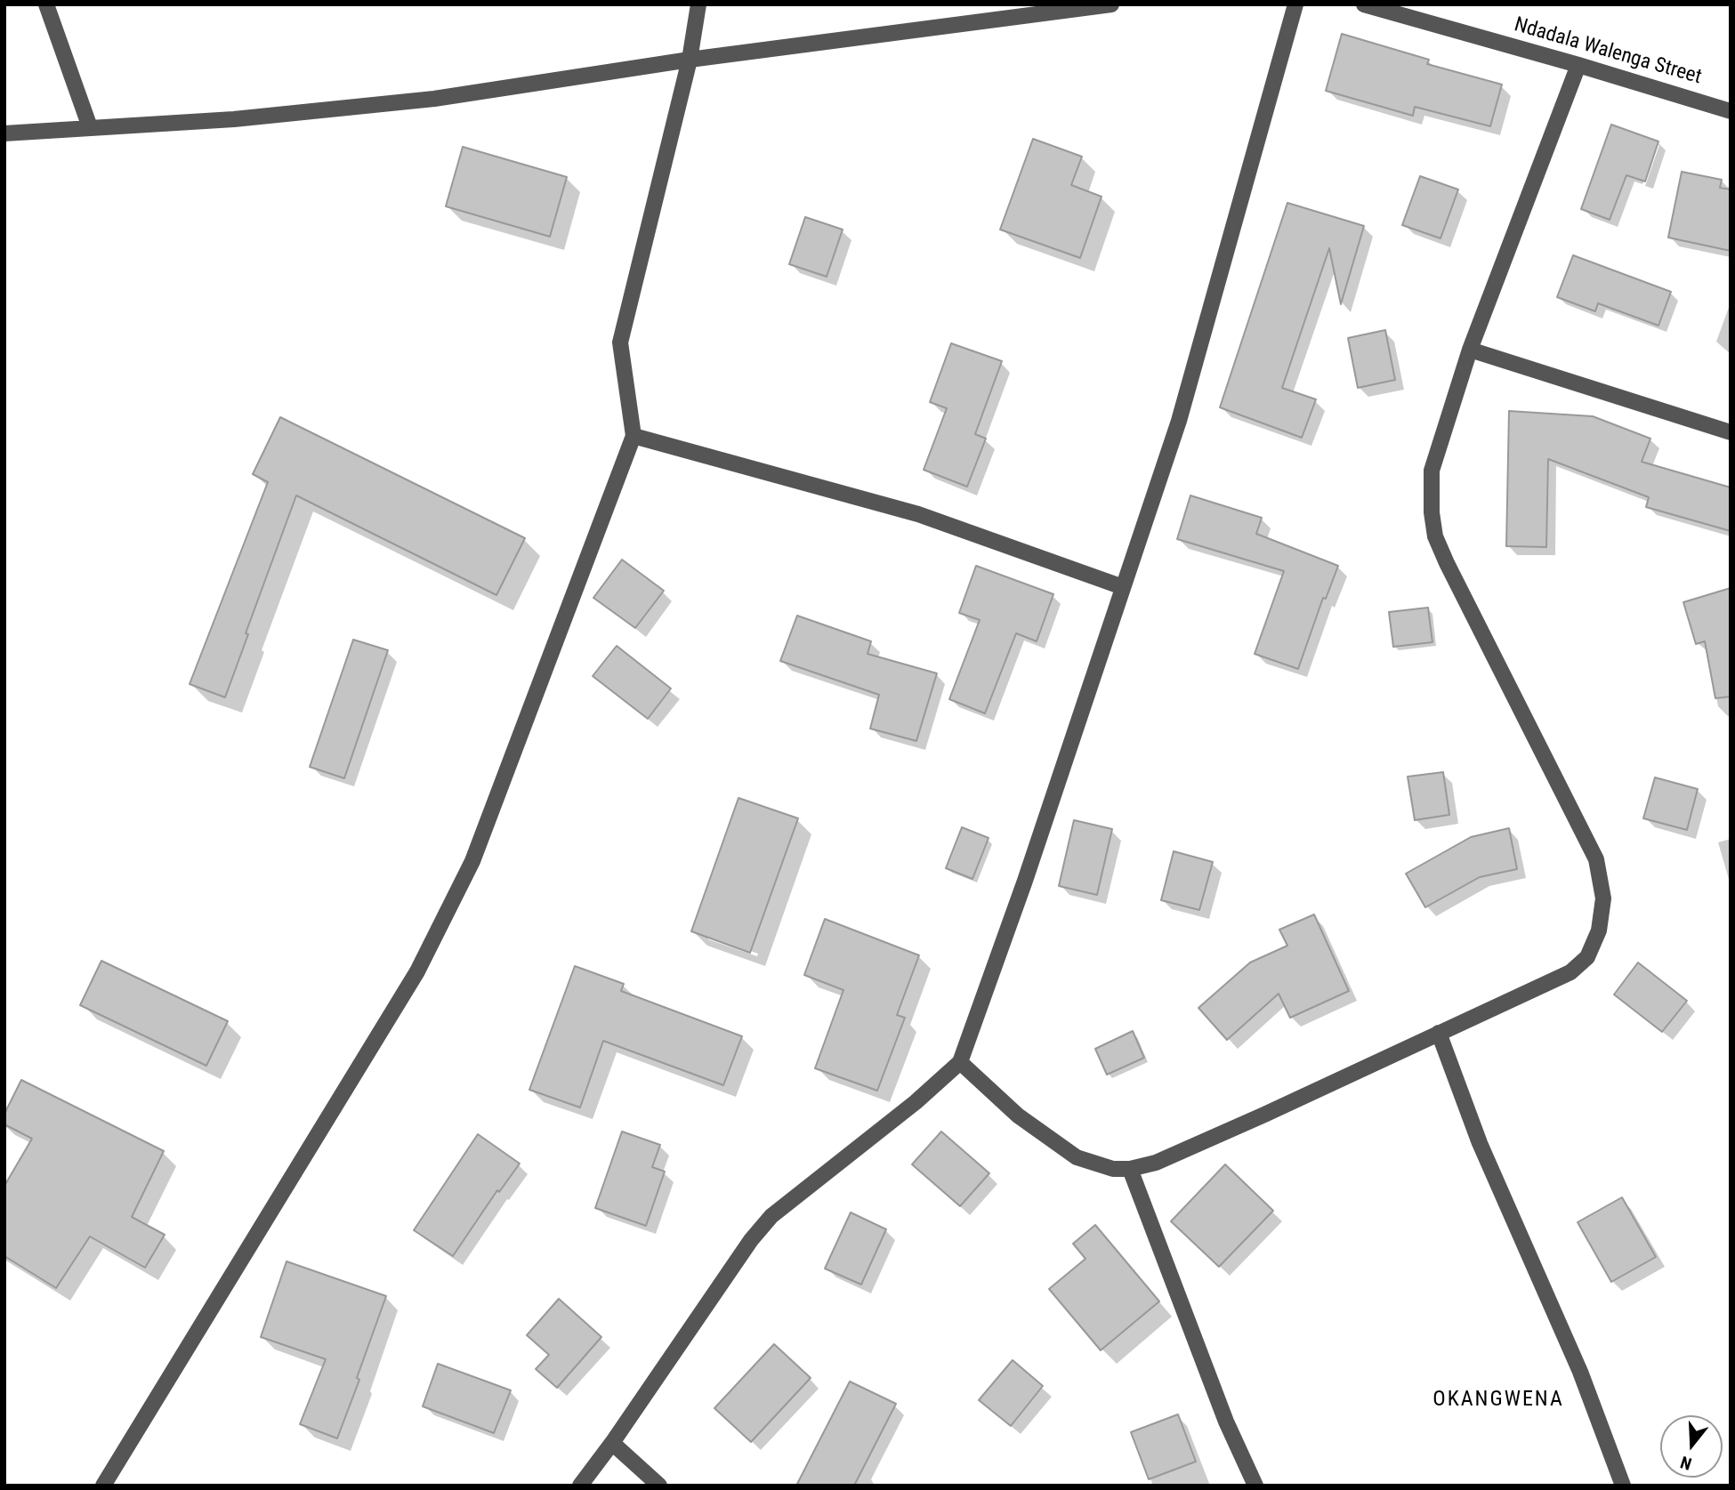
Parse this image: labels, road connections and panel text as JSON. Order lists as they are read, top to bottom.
{
  "streets": {
    "street": ["Ndadala Walenga Street"]
  },
  "districts": ["OKANGWENA"],
  "north": "bottom"
}
